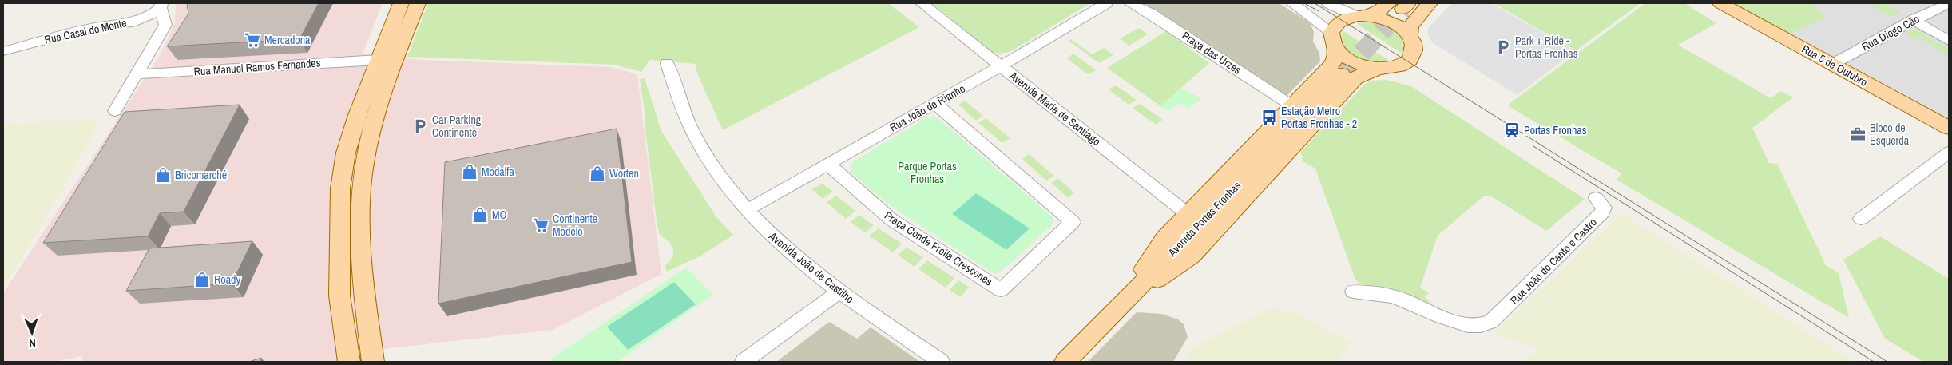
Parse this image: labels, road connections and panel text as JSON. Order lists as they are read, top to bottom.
{
  "streets": {
    "main road": ["Rua 5 de Outubro", "Avenida Portas Fronhas"],
    "street": [
      "Rua Casal do Monte",
      "Rua Diogo Cão",
      "Praça das Urzes",
      "Rua Manuel Ramos Fernandes",
      "Rua João de Rianho",
      "Avenida Maria de Santiago",
      "Praça Conde Froila Crescones",
      "Rua João do Canto e Castro",
      "Avenida João de Castilho"
    ]
  },
  "crossings": [
    ["Rua Diogo Cão", "Rua 5 de Outubro"],
    ["Rua João de Rianho", "Avenida Maria de Santiago"],
    ["Rua João de Rianho", "Praça Conde Froila Crescones"],
    ["Rua João de Rianho", "Avenida João de Castilho"]
  ],
  "parks": ["Parque Portas Fronhas"],
  "places": {
    "supermarket": ["Mercadona", "Continente Modelo"],
    "parking": ["Park + Ride - Portas Fronhas", "Car Parking Continente"],
    "bus stop": ["Estação Metro Portas Fronhas - 2"],
    "station": ["Portas Fronhas"],
    "office": ["Bloco de Esquerda"],
    "shop": [
      "Modalfa",
      "Worten",
      "Bricomarché",
      "MO",
      "Roady"
    ]
  },
  "north": "bottom"
}
